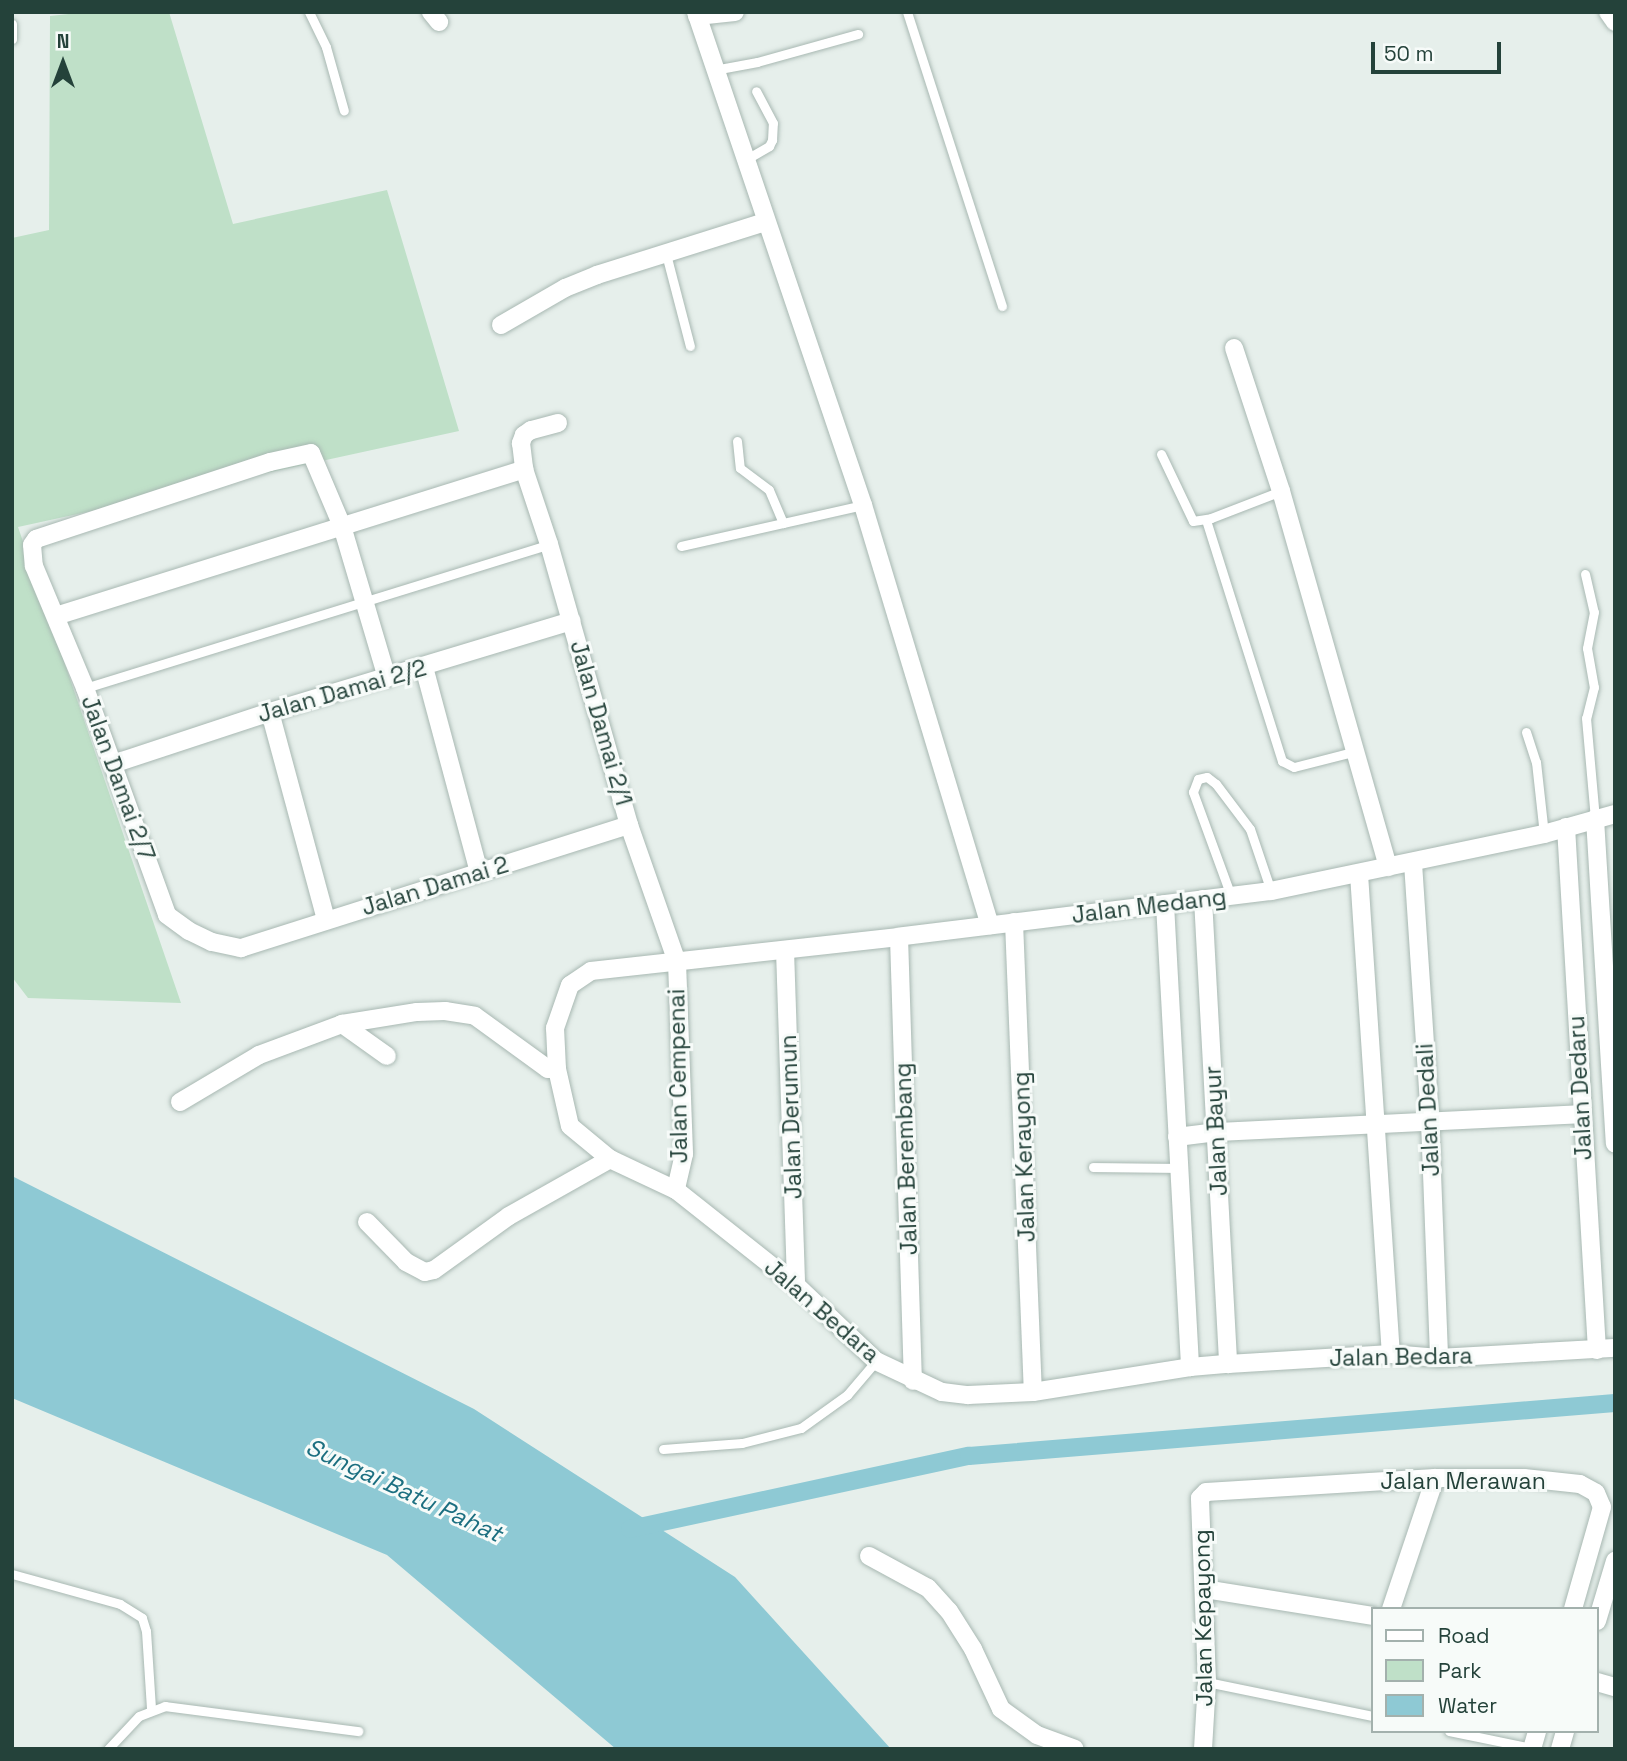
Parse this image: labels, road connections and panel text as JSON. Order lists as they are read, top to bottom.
{
  "streets": {
    "street": [
      "Jalan Damai 2/2",
      "Jalan Damai 2/1",
      "Jalan Damai 2/7",
      "Jalan Damai 2",
      "Jalan Medang",
      "Jalan Cempenai",
      "Jalan Dedaru",
      "Jalan Dedali",
      "Jalan Derumun",
      "Jalan Bayur",
      "Jalan Kerayong",
      "Jalan Berembang",
      "Jalan Bedara",
      "Jalan Merawan",
      "Jalan Kepayong"
    ]
  },
  "crossings": [
    ["Jalan Damai 2/2", "Jalan Damai 2/1"],
    ["Jalan Damai 2/2", "Jalan Damai 2/7"],
    ["Jalan Damai 2/1", "Jalan Damai 2"],
    ["Jalan Damai 2/1", "Jalan Medang"],
    ["Jalan Damai 2/1", "Jalan Cempenai"],
    ["Jalan Damai 2/1", "Jalan Bedara"],
    ["Jalan Damai 2/7", "Jalan Damai 2"],
    ["Jalan Medang", "Jalan Cempenai"],
    ["Jalan Medang", "Jalan Dedaru"],
    ["Jalan Medang", "Jalan Dedali"],
    ["Jalan Medang", "Jalan Derumun"],
    ["Jalan Medang", "Jalan Bayur"],
    ["Jalan Medang", "Jalan Kerayong"],
    ["Jalan Medang", "Jalan Berembang"],
    ["Jalan Medang", "Jalan Bedara"],
    ["Jalan Cempenai", "Jalan Bedara"],
    ["Jalan Dedaru", "Jalan Bedara"],
    ["Jalan Dedali", "Jalan Bedara"],
    ["Jalan Derumun", "Jalan Bedara"],
    ["Jalan Bayur", "Jalan Bedara"],
    ["Jalan Kerayong", "Jalan Bedara"],
    ["Jalan Berembang", "Jalan Bedara"],
    ["Jalan Merawan", "Jalan Kepayong"]
  ],
  "water": ["Sungai Batu Pahat"],
  "legend": ["Road", "Park", "Water"],
  "scale_bar": "50 m",
  "north": "top"
}
